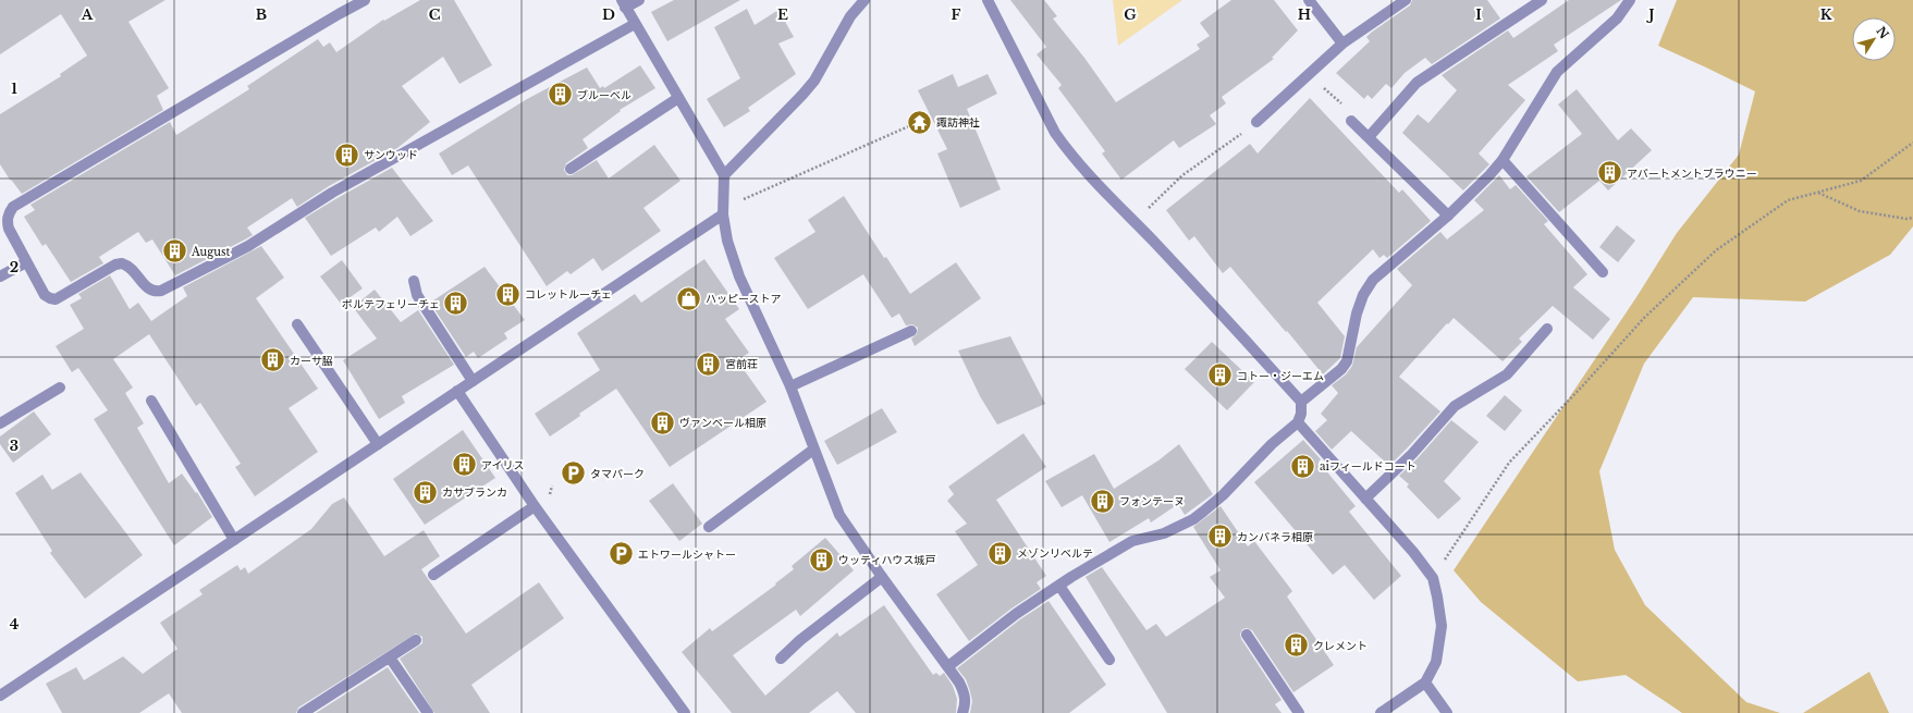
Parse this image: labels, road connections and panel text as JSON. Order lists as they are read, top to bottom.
{
  "places": {
    "building": [
      "ブルーベル",
      "サンウッド",
      "アパートメントブラウニー",
      "August",
      "コレットルーチェ",
      "ポルテフェリーチェ",
      "カーサ脇",
      "宮前荘",
      "コトー・ジーエム",
      "ヴァンベール相原",
      "アイリス",
      "aiフィールドコート",
      "カサブランカ",
      "フォンテーヌ",
      "カンパネラ相原",
      "メゾンリベルテ",
      "ウッティハウス城戸",
      "クレメント"
    ],
    "temple": ["諏訪神社"],
    "shop": ["ハッピーストア"],
    "parking": ["タマパーク", "エトワールシャトー"]
  },
  "north": "top right",
  "grid": {
    "columns": [
      "A",
      "B",
      "C",
      "D",
      "E",
      "F",
      "G",
      "H",
      "I",
      "J",
      "K"
    ],
    "rows": [
      "1",
      "2",
      "3",
      "4"
    ]
  }
}
